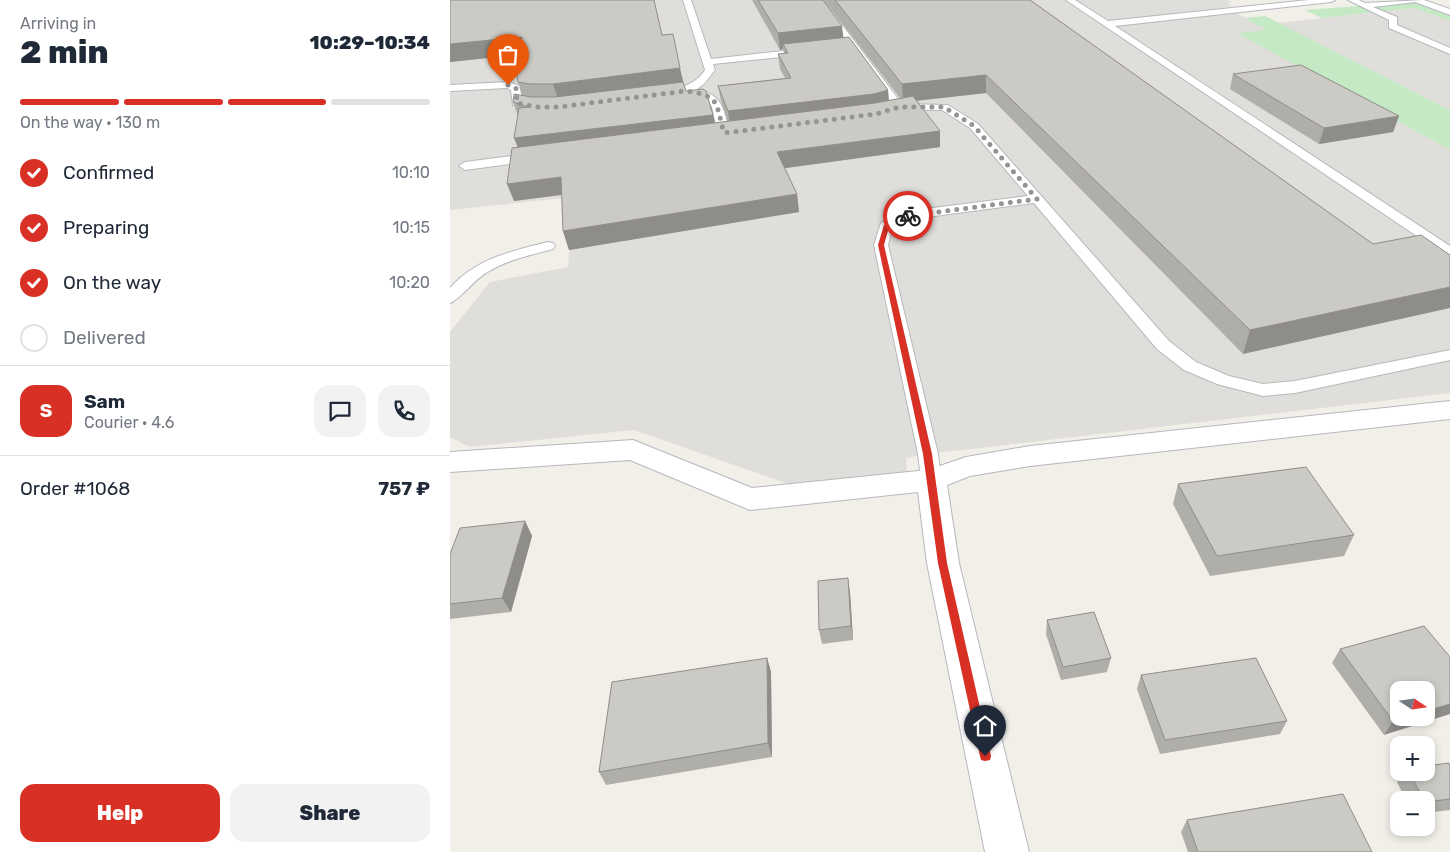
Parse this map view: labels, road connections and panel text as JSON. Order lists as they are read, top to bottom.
{
  "north": "right",
  "page": {
    "heading": ["2 min", "Arriving in", "10:29–10:34"],
    "panel": [
      "Sam",
      "Courier · 4.6",
      "Order #1068",
      "757 ₽"
    ],
    "bar": "On the way · 130 m",
    "list": [
      ["Confirmed", "10:10"],
      ["Preparing", "10:15"],
      ["On the way", "10:20"],
      "Delivered"
    ],
    "round": "S",
    "map_buttons": ["+", "−"],
    "buttons": ["Help", "Share"]
  }
}
